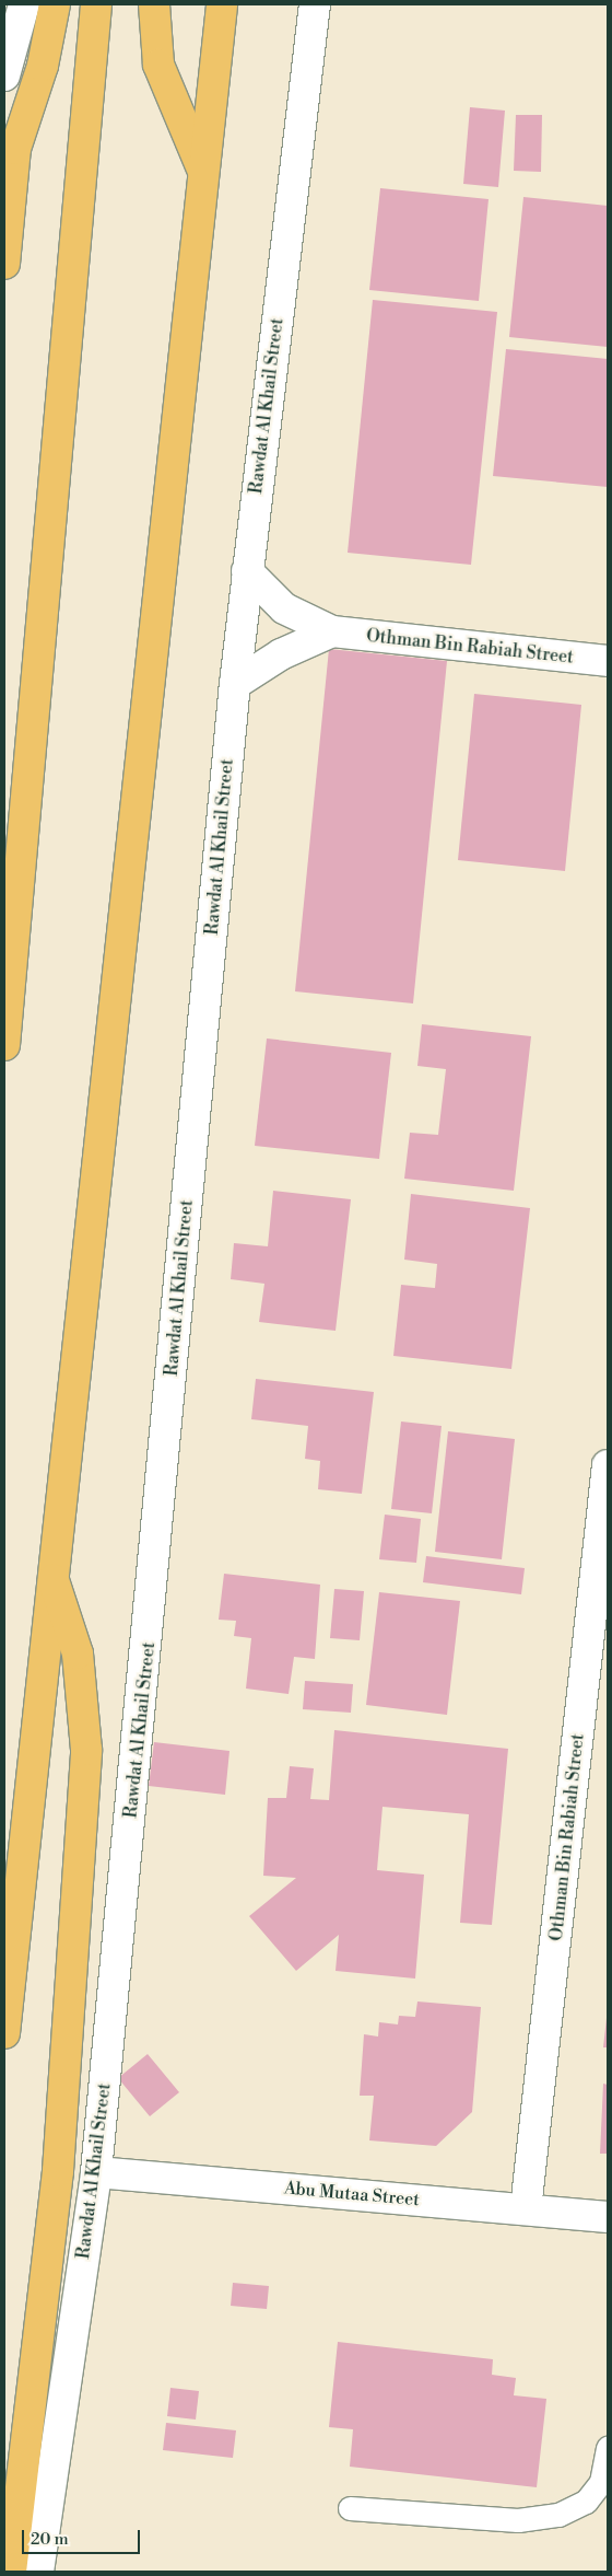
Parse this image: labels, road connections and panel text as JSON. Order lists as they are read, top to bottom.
{
  "streets": {
    "street": ["Rawdat Al Khail Street", "Othman Bin Rabiah Street", "Abu Mutaa Street"]
  },
  "crossings": [
    ["Rawdat Al Khail Street", "Othman Bin Rabiah Street"],
    ["Rawdat Al Khail Street", "Abu Mutaa Street"],
    ["Othman Bin Rabiah Street", "Abu Mutaa Street"]
  ],
  "scale_bar": "20 m"
}
